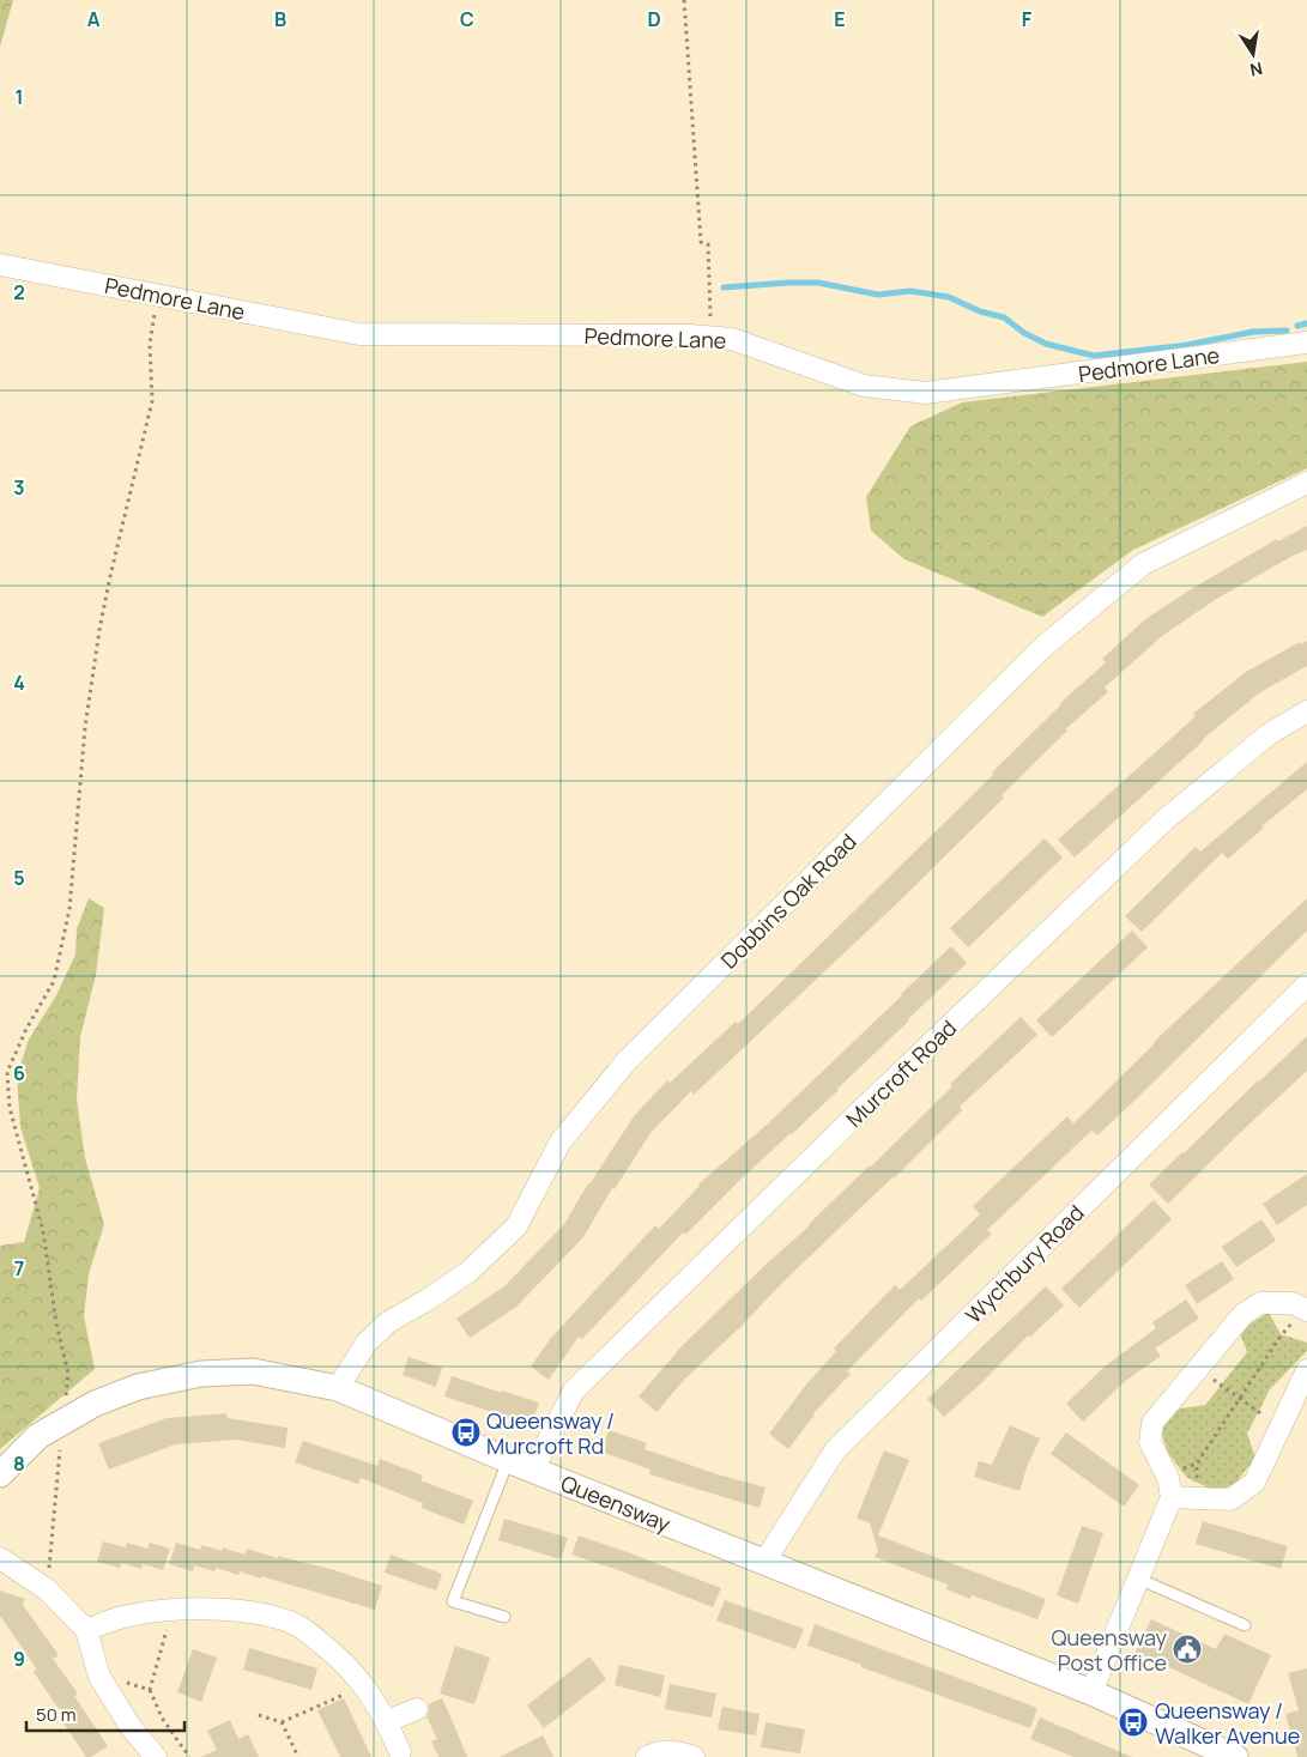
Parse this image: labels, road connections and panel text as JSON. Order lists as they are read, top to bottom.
{
  "streets": {
    "street": [
      "Pedmore Lane",
      "Dobbins Oak Road",
      "Murcroft Road",
      "Wychbury Road",
      "Queensway"
    ]
  },
  "crossings": [
    ["Dobbins Oak Road", "Queensway"],
    ["Murcroft Road", "Queensway"],
    ["Wychbury Road", "Queensway"]
  ],
  "places": {
    "bus stop": ["Queensway / Murcroft Rd", "Queensway / Walker Avenue"],
    "public building": ["Queensway Post Office"]
  },
  "scale_bar": "50 m",
  "north": "bottom",
  "grid": {
    "columns": [
      "A",
      "B",
      "C",
      "D",
      "E",
      "F"
    ],
    "rows": [
      "1",
      "2",
      "3",
      "4",
      "5",
      "6",
      "7",
      "8",
      "9"
    ]
  }
}
